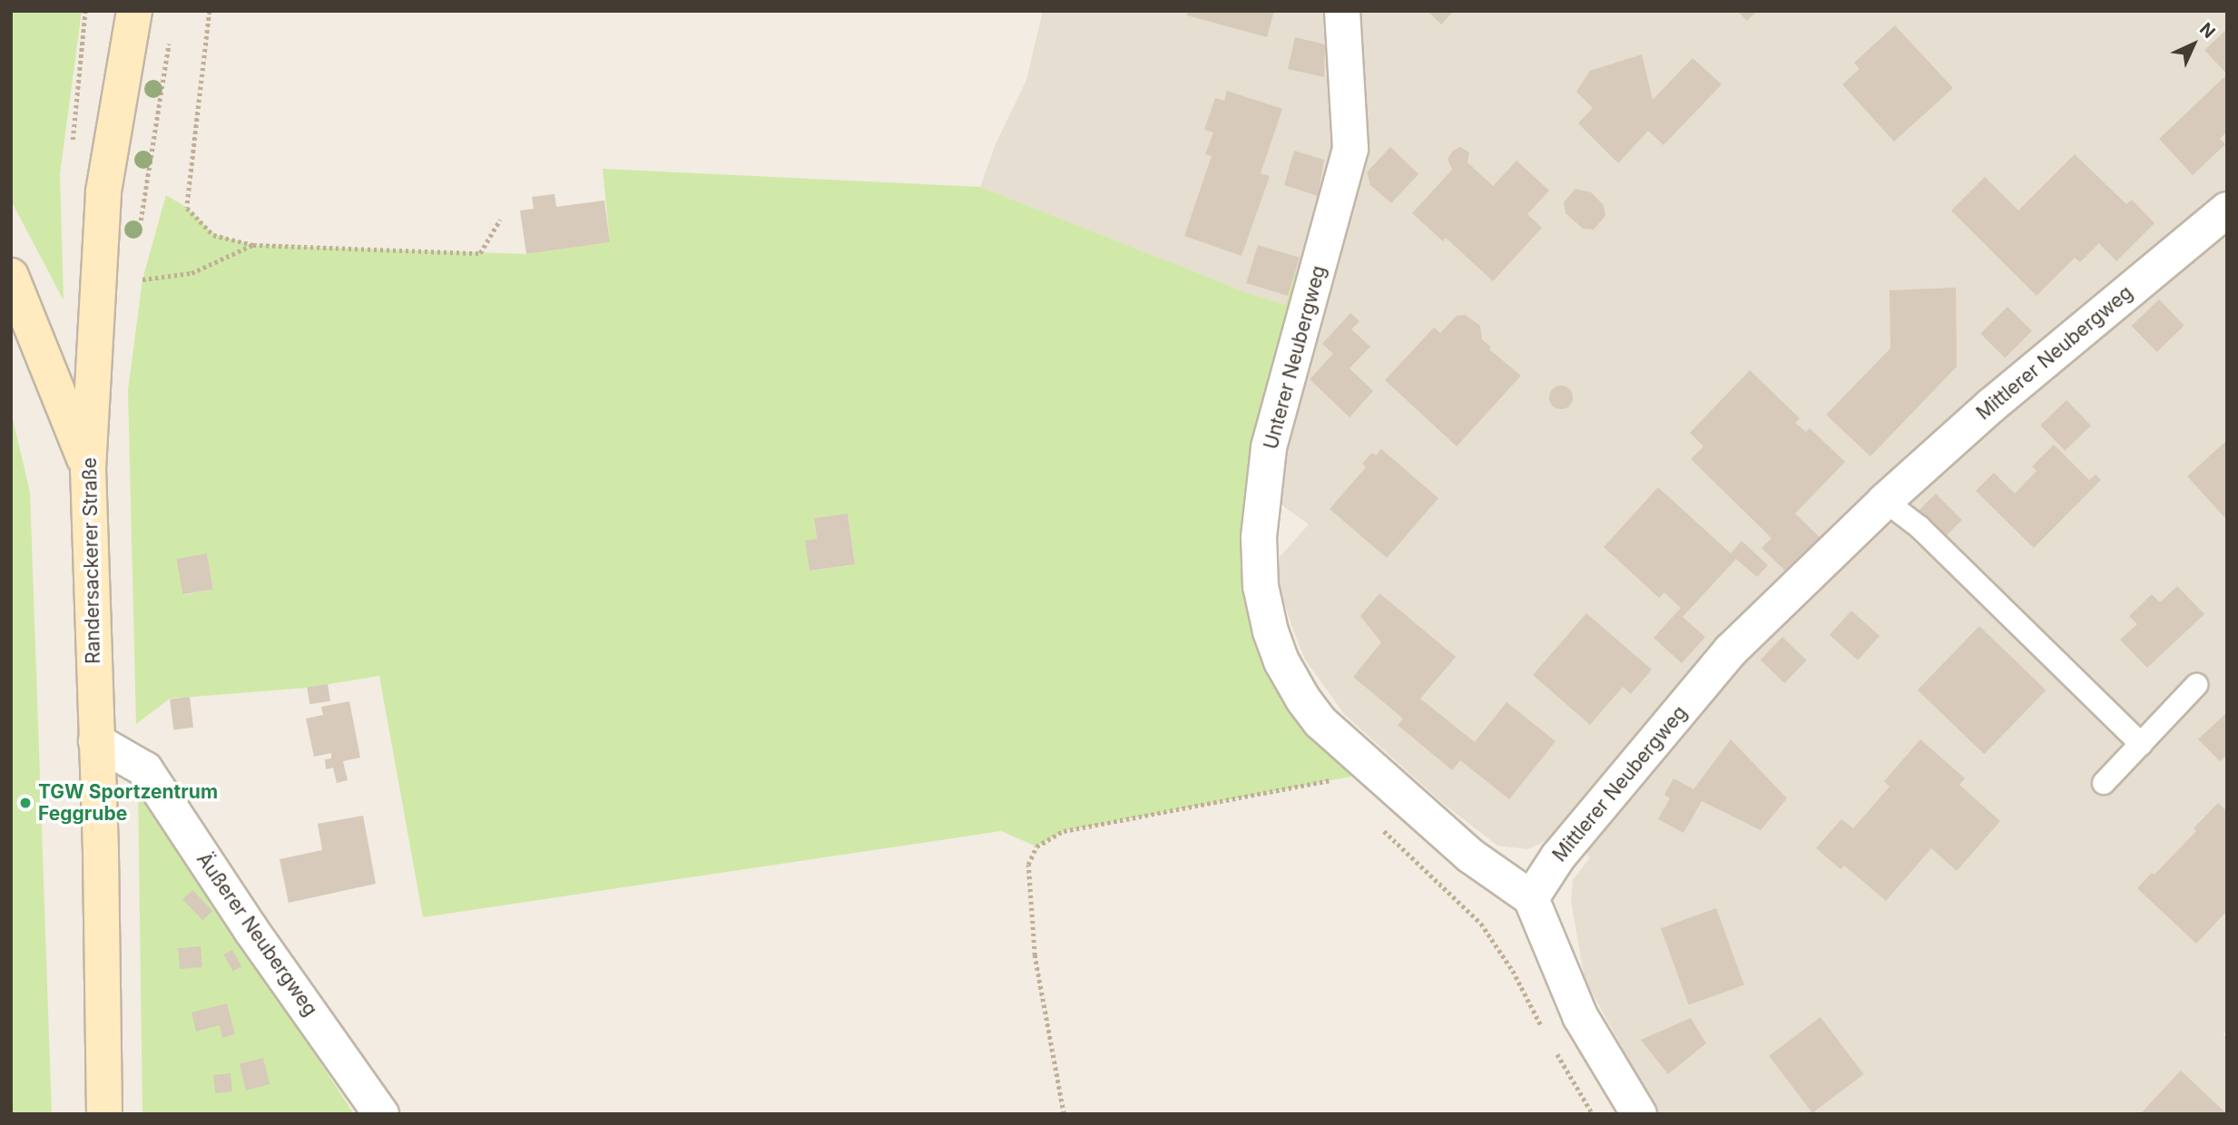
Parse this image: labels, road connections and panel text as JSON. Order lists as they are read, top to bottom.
{
  "streets": {
    "main road": ["Randersackerer Straße"],
    "street": ["Mittlerer Neubergweg", "Unterer Neubergweg", "Äußerer Neubergweg"]
  },
  "crossings": [
    ["Mittlerer Neubergweg", "Unterer Neubergweg"],
    ["Randersackerer Straße", "Äußerer Neubergweg"]
  ],
  "places": ["TGW Sportzentrum Feggrube"],
  "north": "top right"
}
